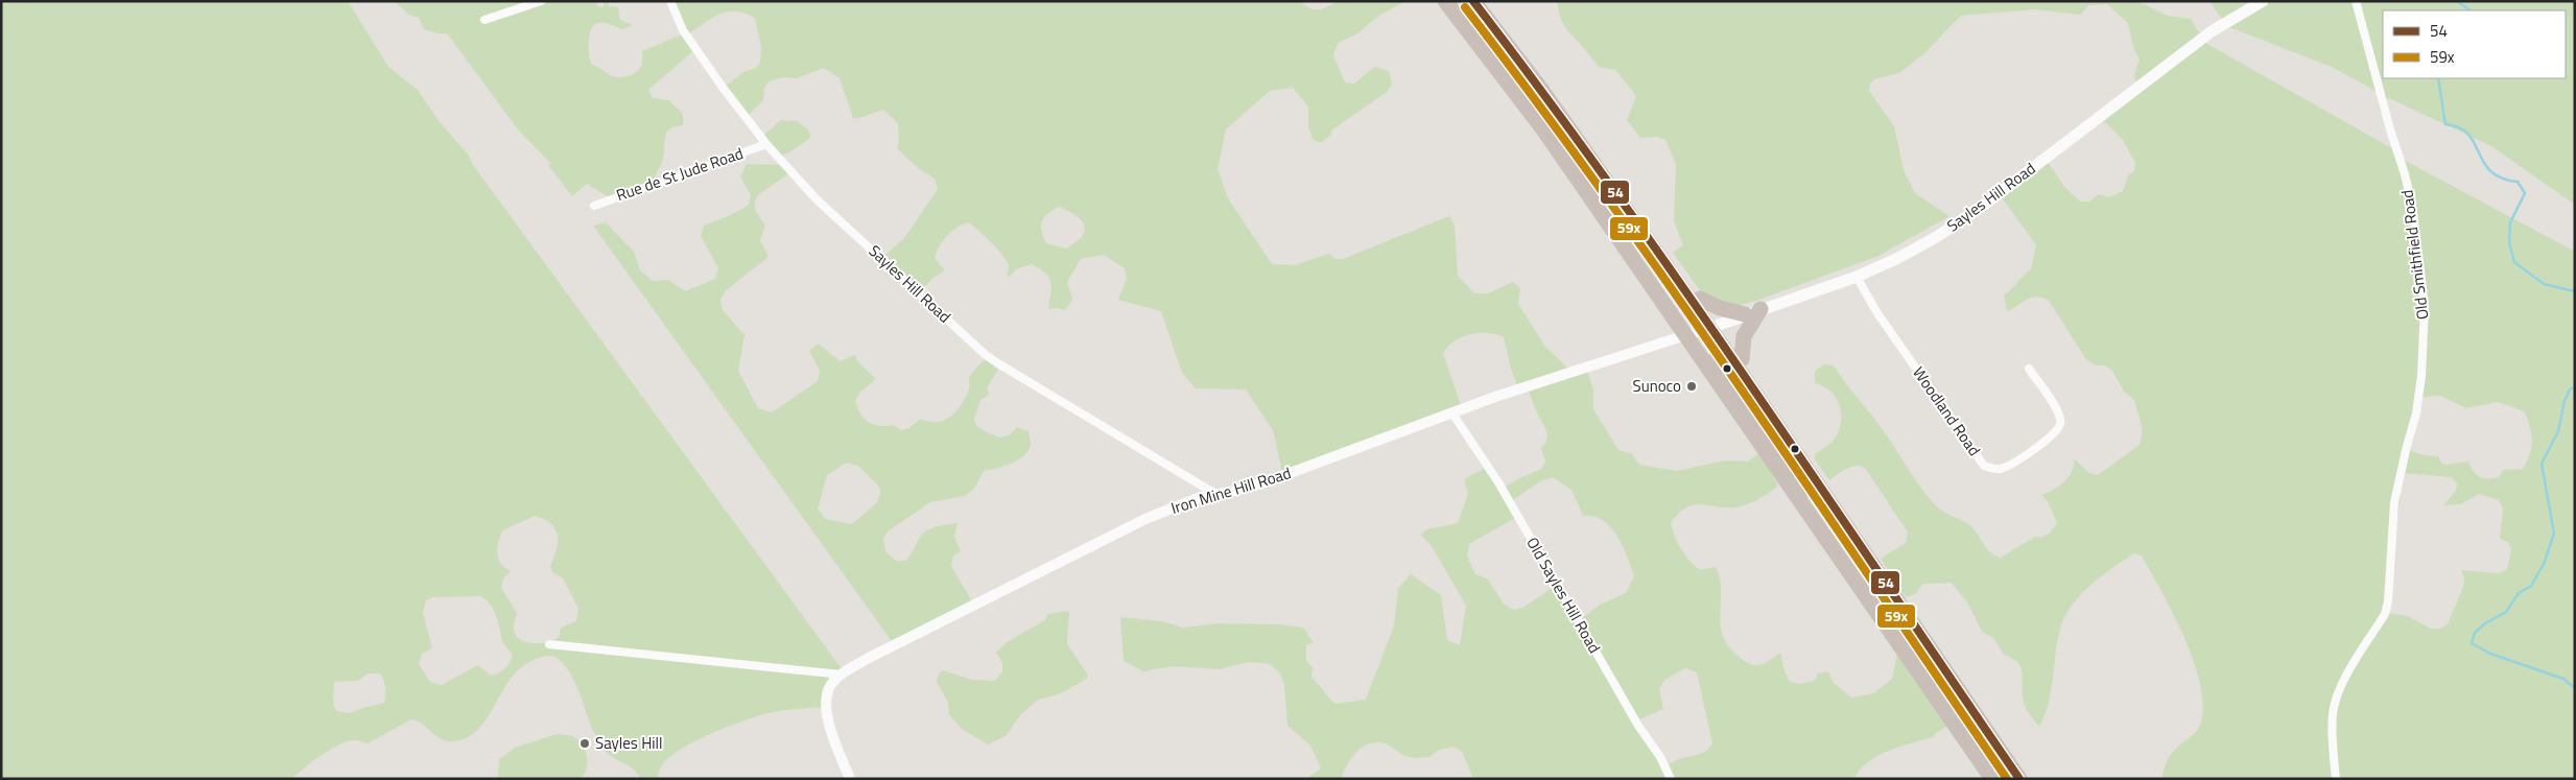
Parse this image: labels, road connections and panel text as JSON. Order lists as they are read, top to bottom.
{
  "streets": {
    "main road": ["Sayles Hill Road"],
    "street": [
      "Rue de St Jude Road",
      "Old Smithfield Road",
      "Woodland Road",
      "Iron Mine Hill Road",
      "Old Sayles Hill Road"
    ]
  },
  "crossings": [
    ["Rue de St Jude Road", "Sayles Hill Road"],
    ["Sayles Hill Road", "Woodland Road"],
    ["Sayles Hill Road", "Iron Mine Hill Road"],
    ["Iron Mine Hill Road", "Old Sayles Hill Road"]
  ],
  "places": ["Sunoco", "Sayles Hill"],
  "lines": ["transit line 54", "transit line 59x"],
  "legend": ["54", "59x"]
}
